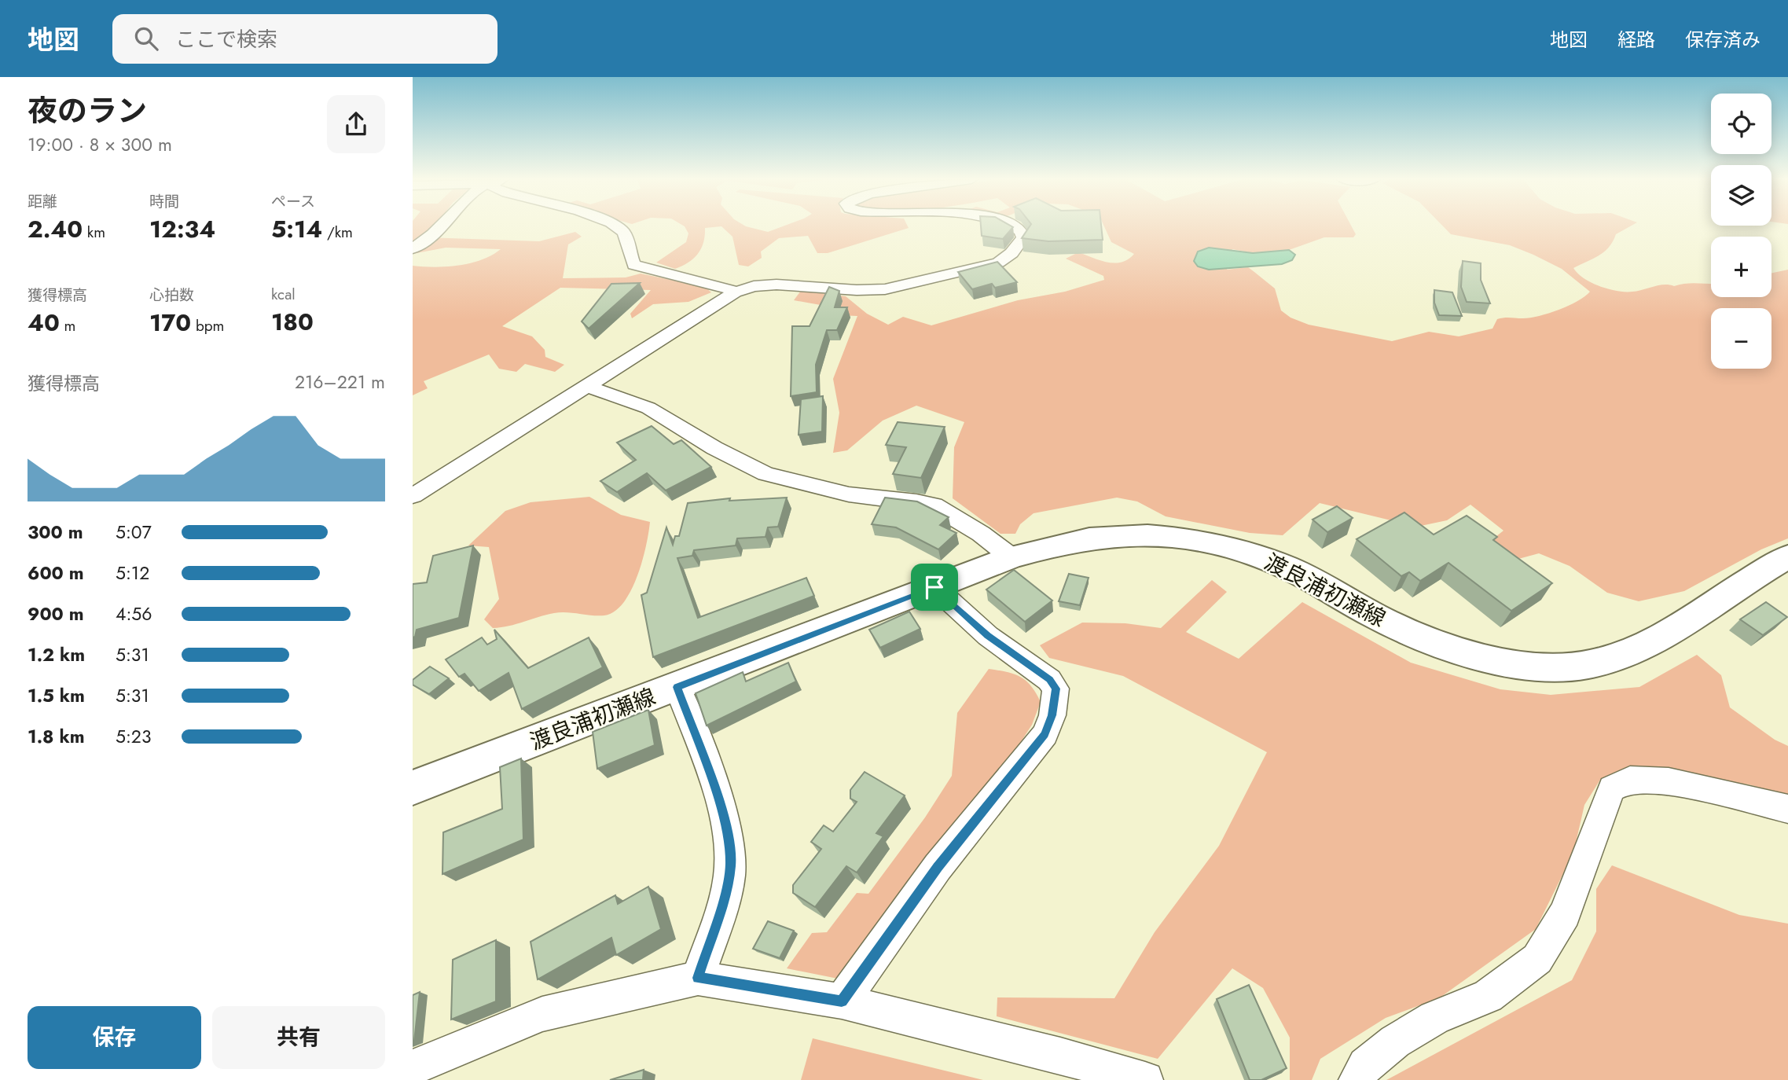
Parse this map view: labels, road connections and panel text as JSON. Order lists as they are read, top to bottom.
{
  "streets": {
    "main road": ["渡良浦初瀬線"]
  },
  "page": {
    "header": "地図",
    "search": "ここで検索",
    "nav": ["地図", "経路", "保存済み"],
    "heading": ["夜のラン", "19:00 · 8 × 300 m"],
    "map_buttons": ["+", "−"],
    "stats": [
      ["距離", "2.40 km"],
      ["時間", "12:34"],
      ["ペース", "5:14 /km"],
      ["獲得標高", "40 m"],
      ["心拍数", "170 bpm"],
      ["kcal", "180"]
    ],
    "chart": ["獲得標高", "216–221 m"],
    "list": [
      {
        "name": "300 m",
        "note": "5:07"
      },
      {
        "name": "600 m",
        "note": "5:12"
      },
      {
        "name": "900 m",
        "note": "4:56"
      },
      {
        "name": "1.2 km",
        "note": "5:31"
      },
      {
        "name": "1.5 km",
        "note": "5:31"
      },
      {
        "name": "1.8 km",
        "note": "5:23"
      }
    ],
    "buttons": ["保存", "共有"]
  }
}
